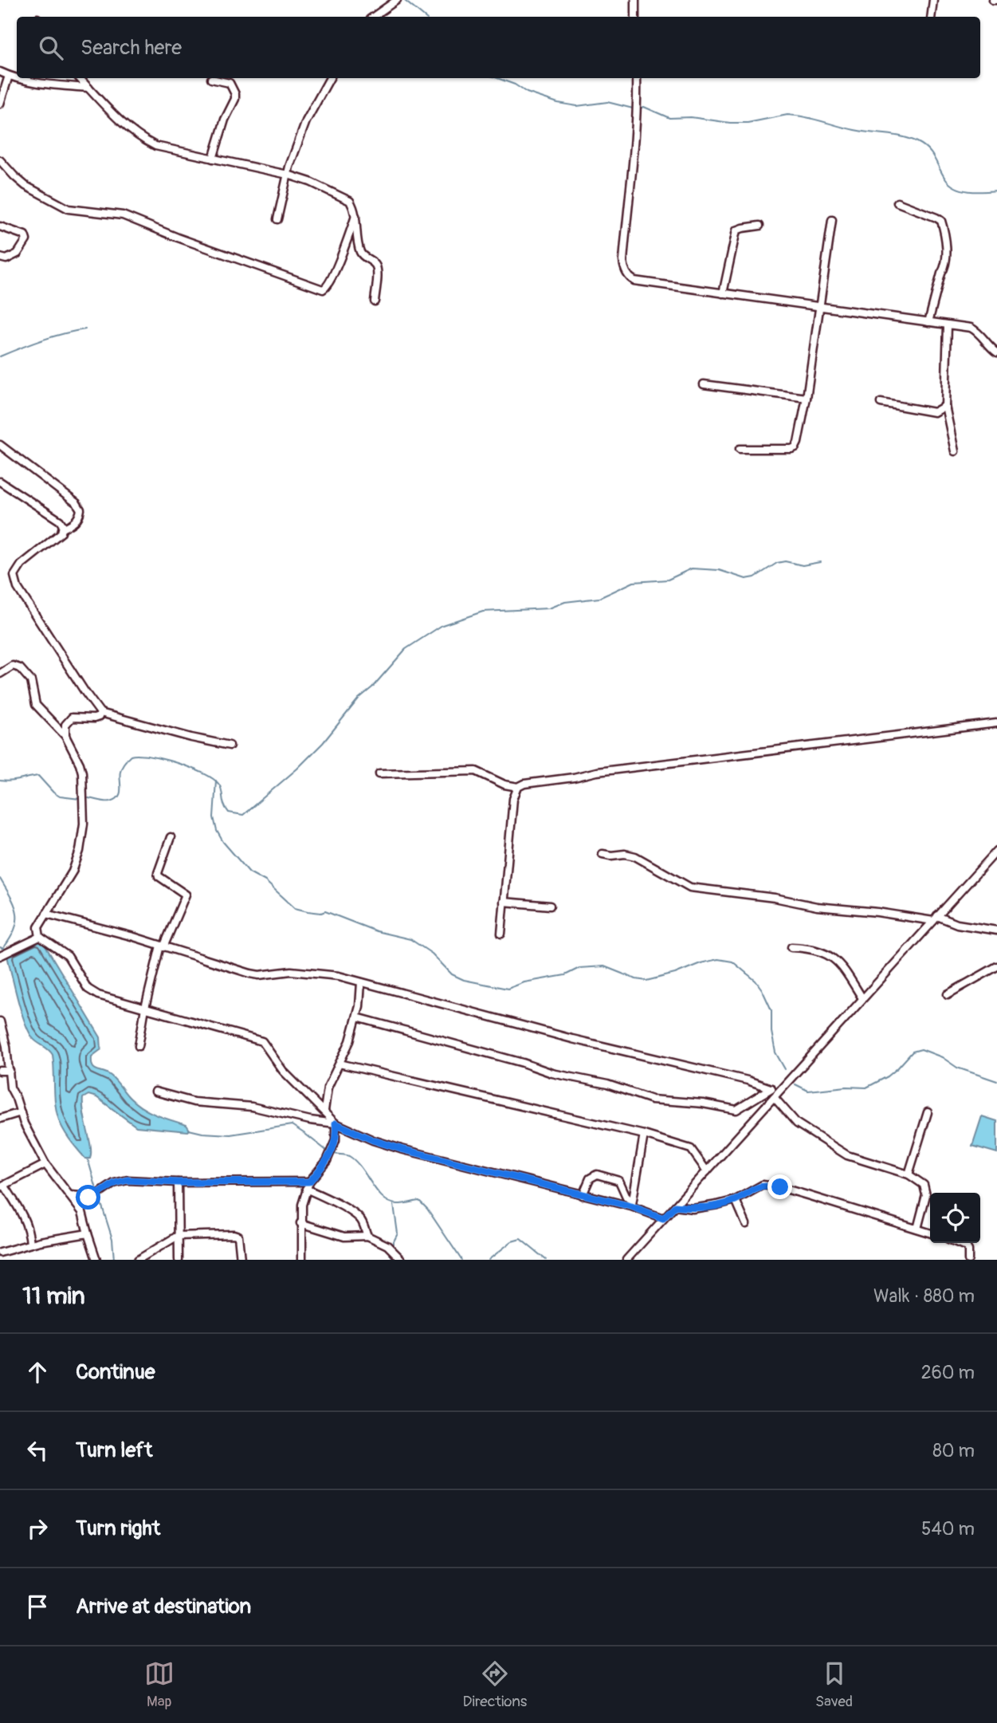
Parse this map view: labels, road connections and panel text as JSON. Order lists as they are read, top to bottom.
{
  "page": {
    "search": "Search here",
    "heading": ["11 min", "Walk · 880 m"],
    "list": [
      ["Continue", "260 m"],
      ["Turn left", "80 m"],
      ["Turn right", "540 m"],
      "Arrive at destination"
    ],
    "nav": ["Map", "Directions", "Saved"]
  }
}
